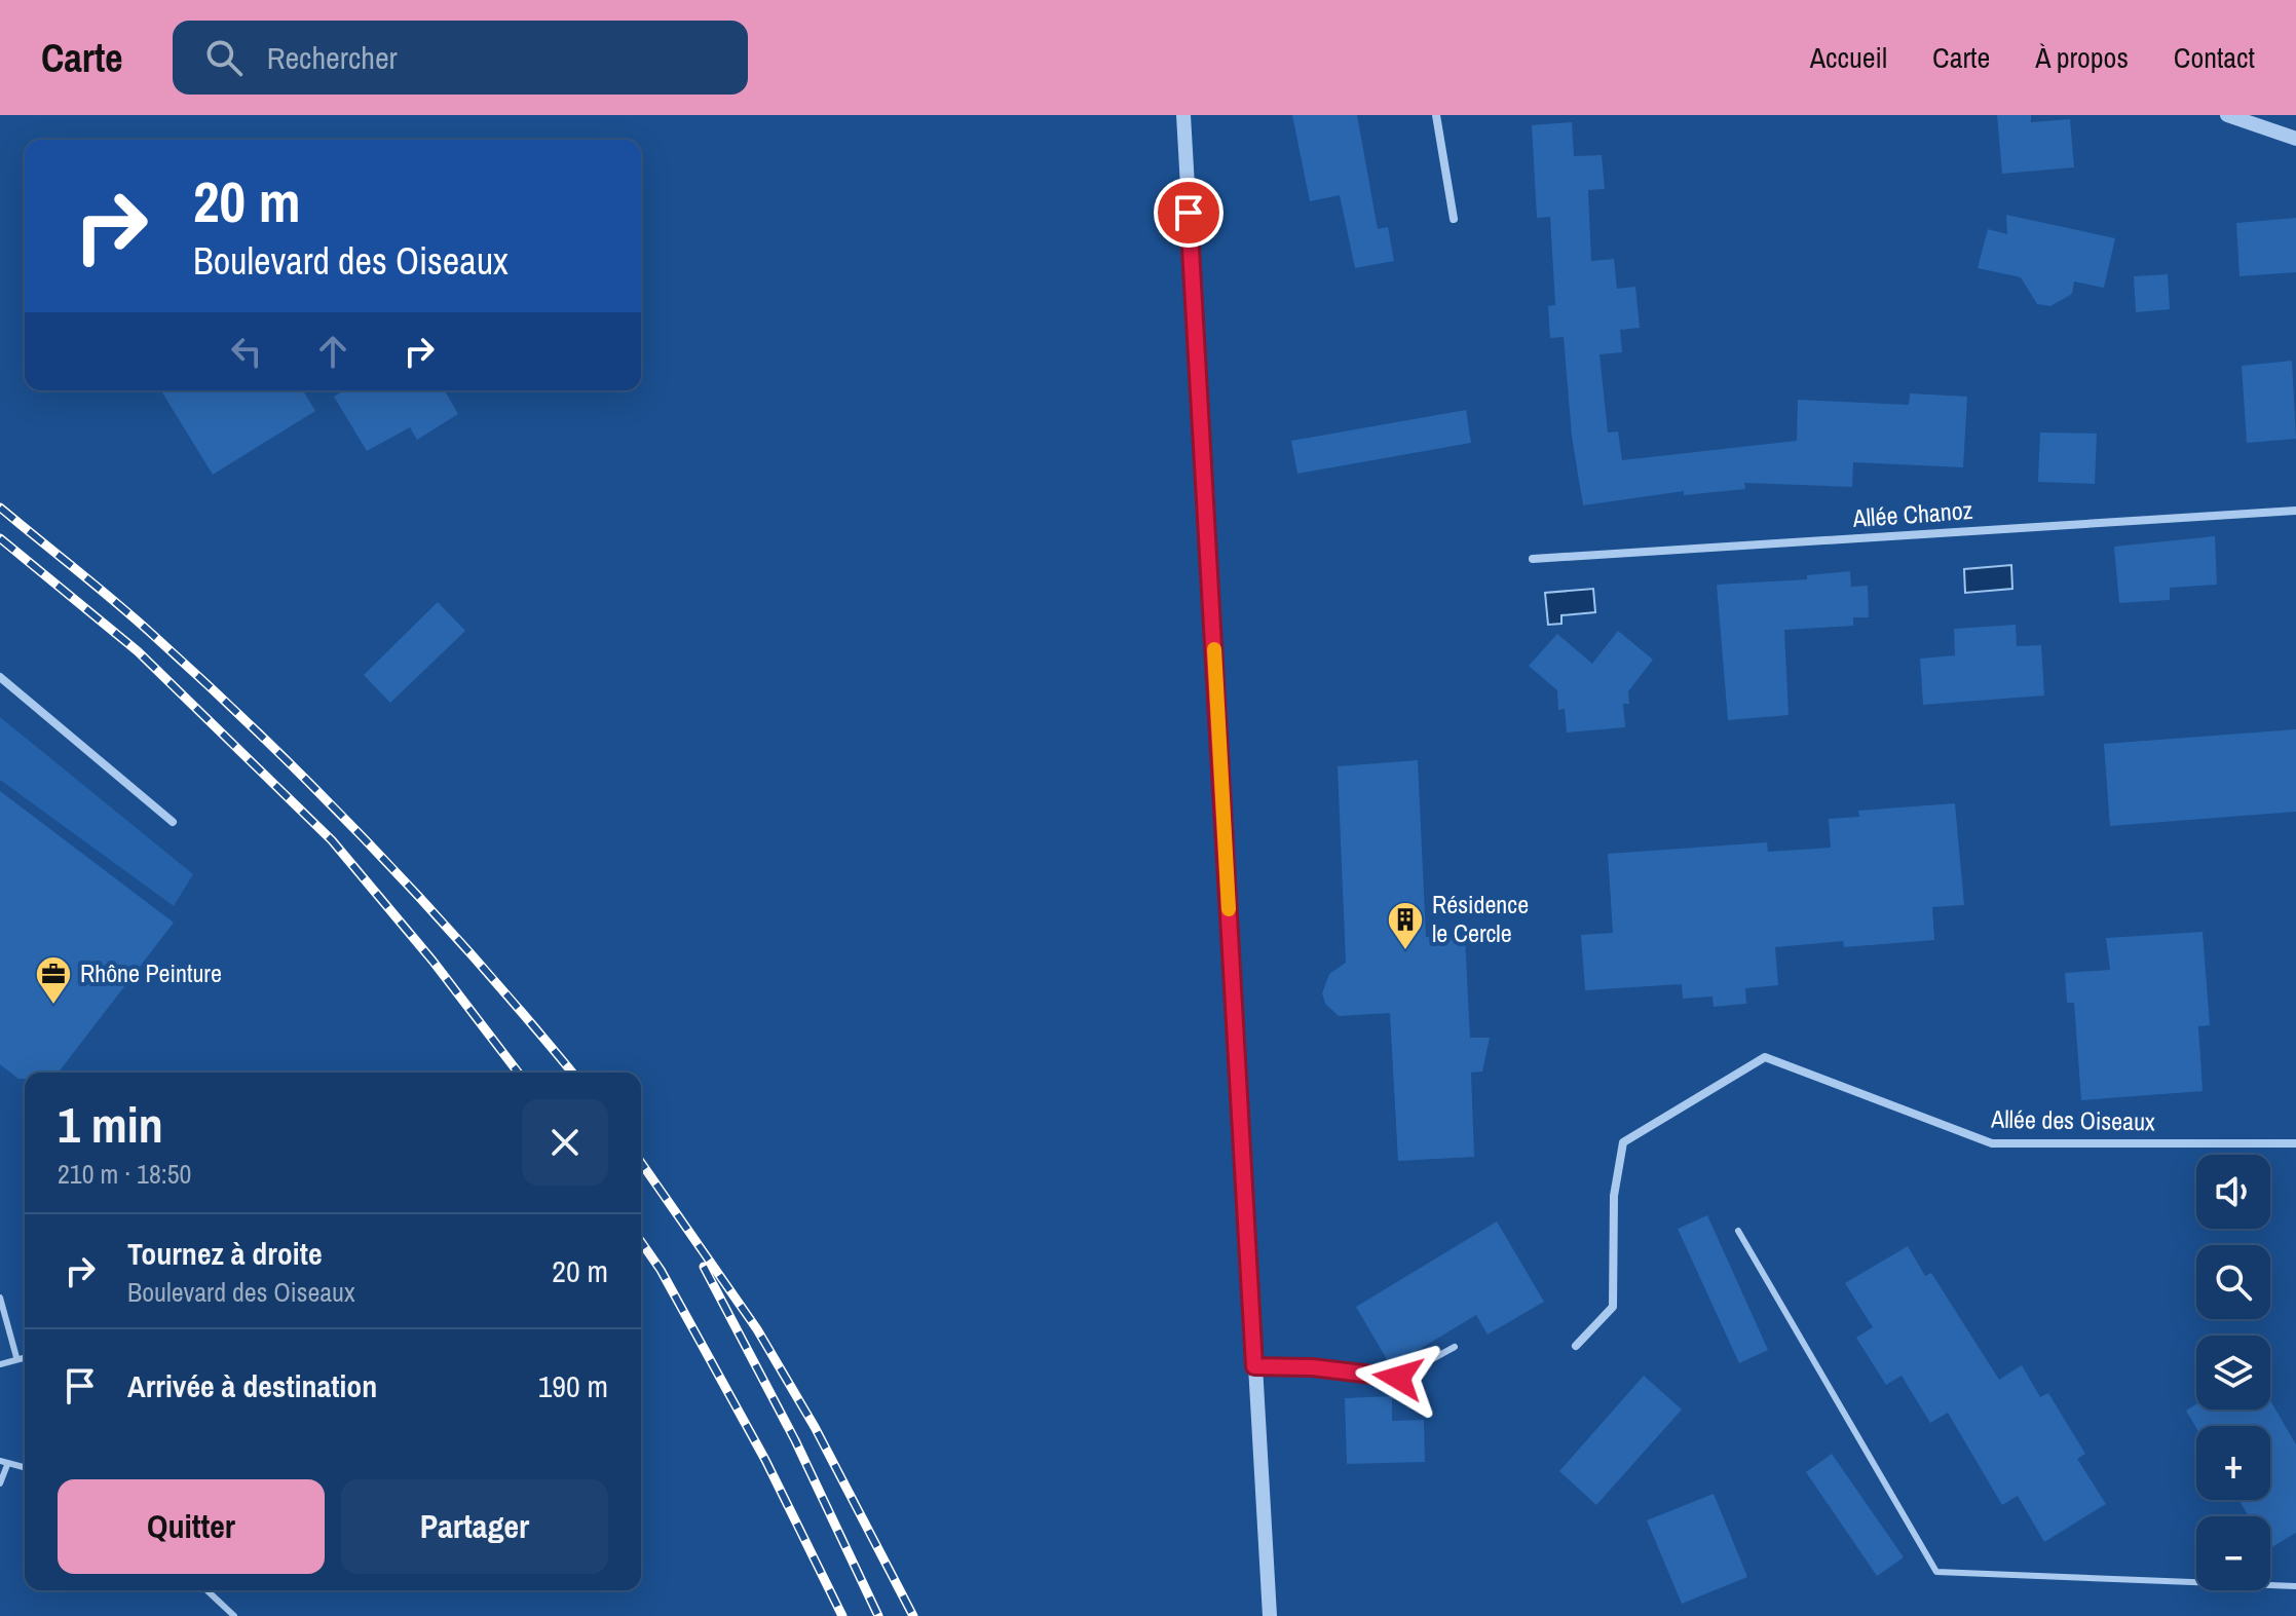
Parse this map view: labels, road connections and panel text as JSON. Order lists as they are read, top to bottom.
{
  "streets": {
    "street": ["Allée Chanoz", "Allée des Oiseaux"]
  },
  "places": {
    "building": ["Résidence le Cercle"],
    "office": ["Rhône Peinture"]
  },
  "page": {
    "header": "Carte",
    "search": "Rechercher",
    "nav": [
      "Accueil",
      "Carte",
      "À propos",
      "Contact"
    ],
    "turn": ["20 m", "Boulevard des Oiseaux"],
    "heading": ["1 min", "210 m · 18:50"],
    "map_buttons": ["+", "−"],
    "list": [
      {
        "name": "Tournez à droite",
        "note": "Boulevard des Oiseaux",
        "value": "20 m"
      },
      {
        "name": "Arrivée à destination",
        "value": "190 m"
      }
    ],
    "buttons": ["Quitter", "Partager"]
  }
}
